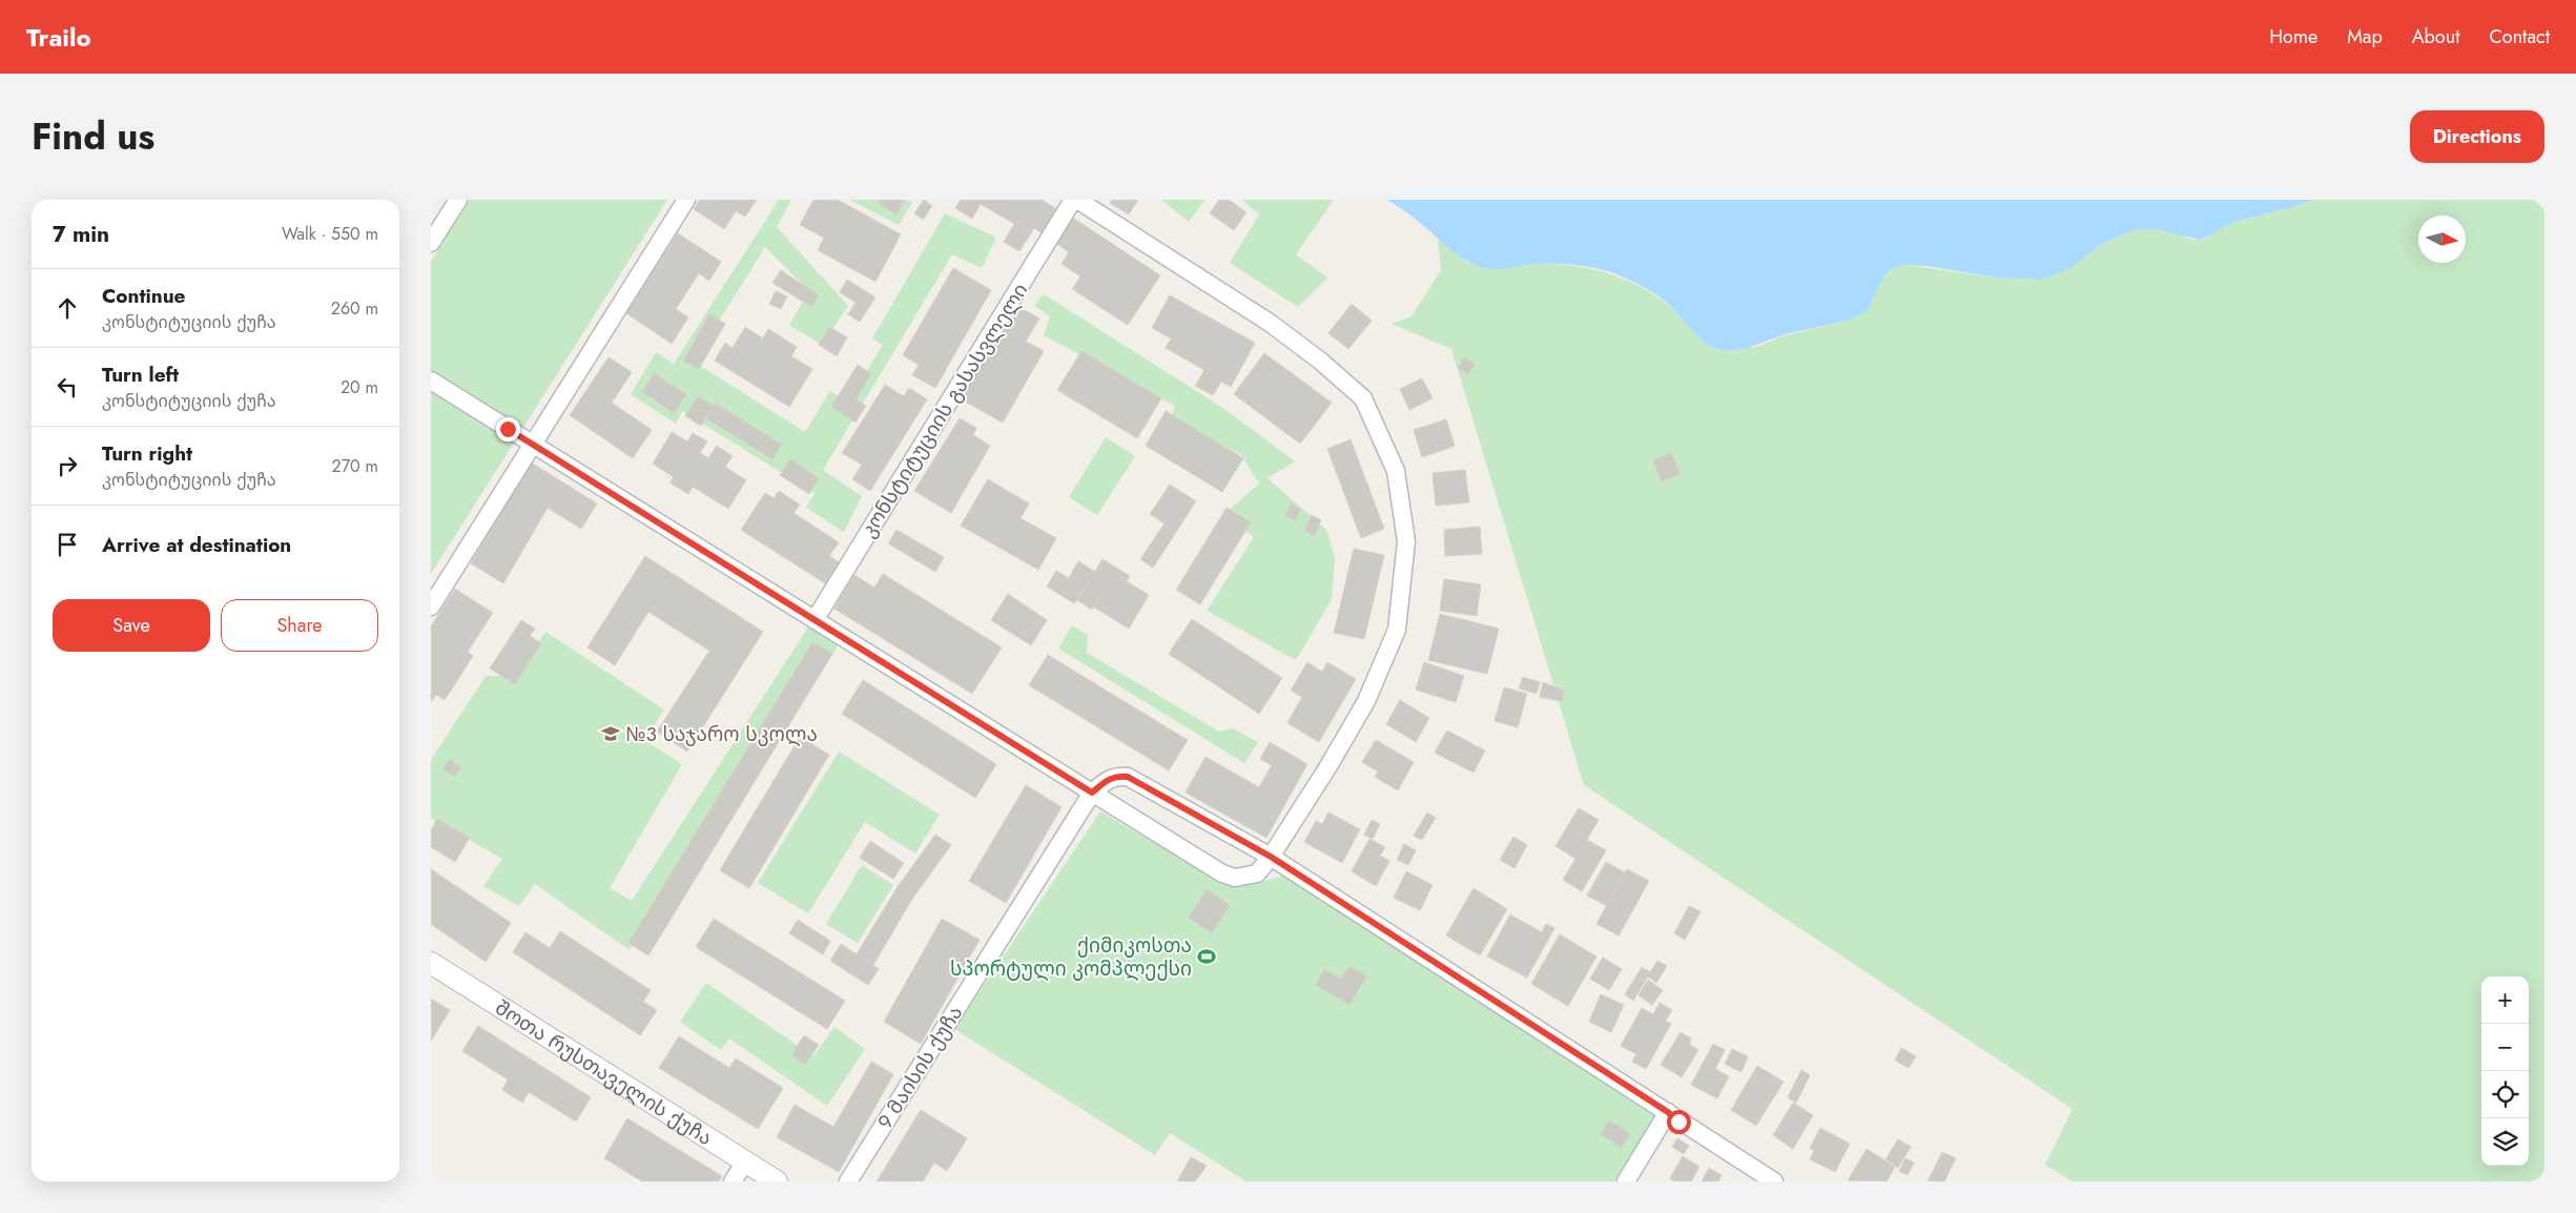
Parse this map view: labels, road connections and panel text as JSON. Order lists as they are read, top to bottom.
{
  "streets": {
    "street": ["კონსტიტუციის გასასვლელი", "9 მაისის ქუჩა", "შოთა რუსთაველის ქუჩა"]
  },
  "places": {
    "school or university": ["№3 საჯარო სკოლა"],
    "sports": ["ქიმიკოსთა სპორტული კომპლექსი"]
  },
  "north": "right",
  "page": {
    "header": "Trailo",
    "nav": [
      "Home",
      "Map",
      "About",
      "Contact"
    ],
    "title": "Find us",
    "buttons": [
      "Directions",
      ["Save", "Share"]
    ],
    "heading": ["7 min", "Walk · 550 m"],
    "list": [
      ["Continue", "კონსტიტუციის ქუჩა", "260 m"],
      ["Turn left", "კონსტიტუციის ქუჩა", "20 m"],
      ["Turn right", "კონსტიტუციის ქუჩა", "270 m"],
      "Arrive at destination"
    ],
    "map_buttons": ["+", "−"]
  }
}
